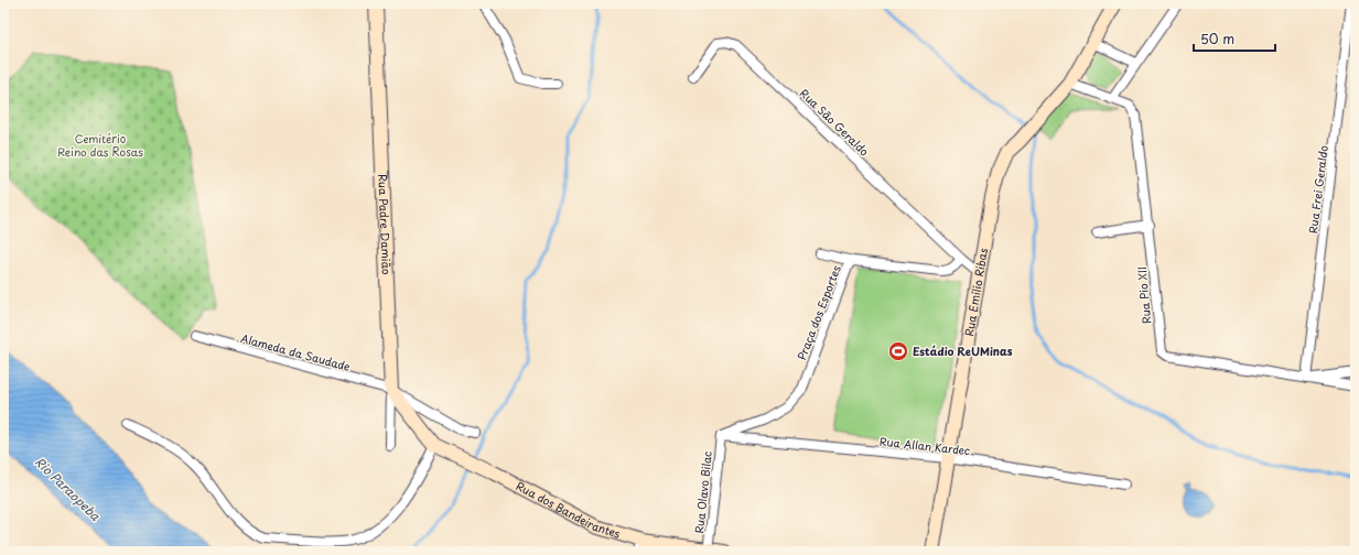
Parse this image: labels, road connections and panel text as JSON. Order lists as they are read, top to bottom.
{
  "streets": {
    "street": [
      "Rua São Geraldo",
      "Rua Frei Geraldo",
      "Rua Padre Damião",
      "Rua Emílio Ribas",
      "Rua Pio XII",
      "Praça dos Esportes",
      "Alameda da Saudade",
      "Rua Allan Kardec",
      "Rua Olavo Bilac",
      "Rua dos Bandeirantes"
    ]
  },
  "crossings": [
    ["Rua São Geraldo", "Praça dos Esportes"],
    ["Rua Frei Geraldo", "Rua Pio XII"],
    ["Rua Padre Damião", "Alameda da Saudade"],
    ["Rua Emílio Ribas", "Rua Pio XII"],
    ["Rua Emílio Ribas", "Rua Allan Kardec"],
    ["Praça dos Esportes", "Rua Allan Kardec"],
    ["Praça dos Esportes", "Rua Olavo Bilac"],
    ["Rua Allan Kardec", "Rua Olavo Bilac"],
    ["Rua Olavo Bilac", "Rua dos Bandeirantes"]
  ],
  "water": ["Rio Paraopeba"],
  "parks": ["Cemitério Reino das Rosas"],
  "places": {
    "sports": ["Estádio ReUMinas"]
  },
  "scale_bar": "50 m"
}
